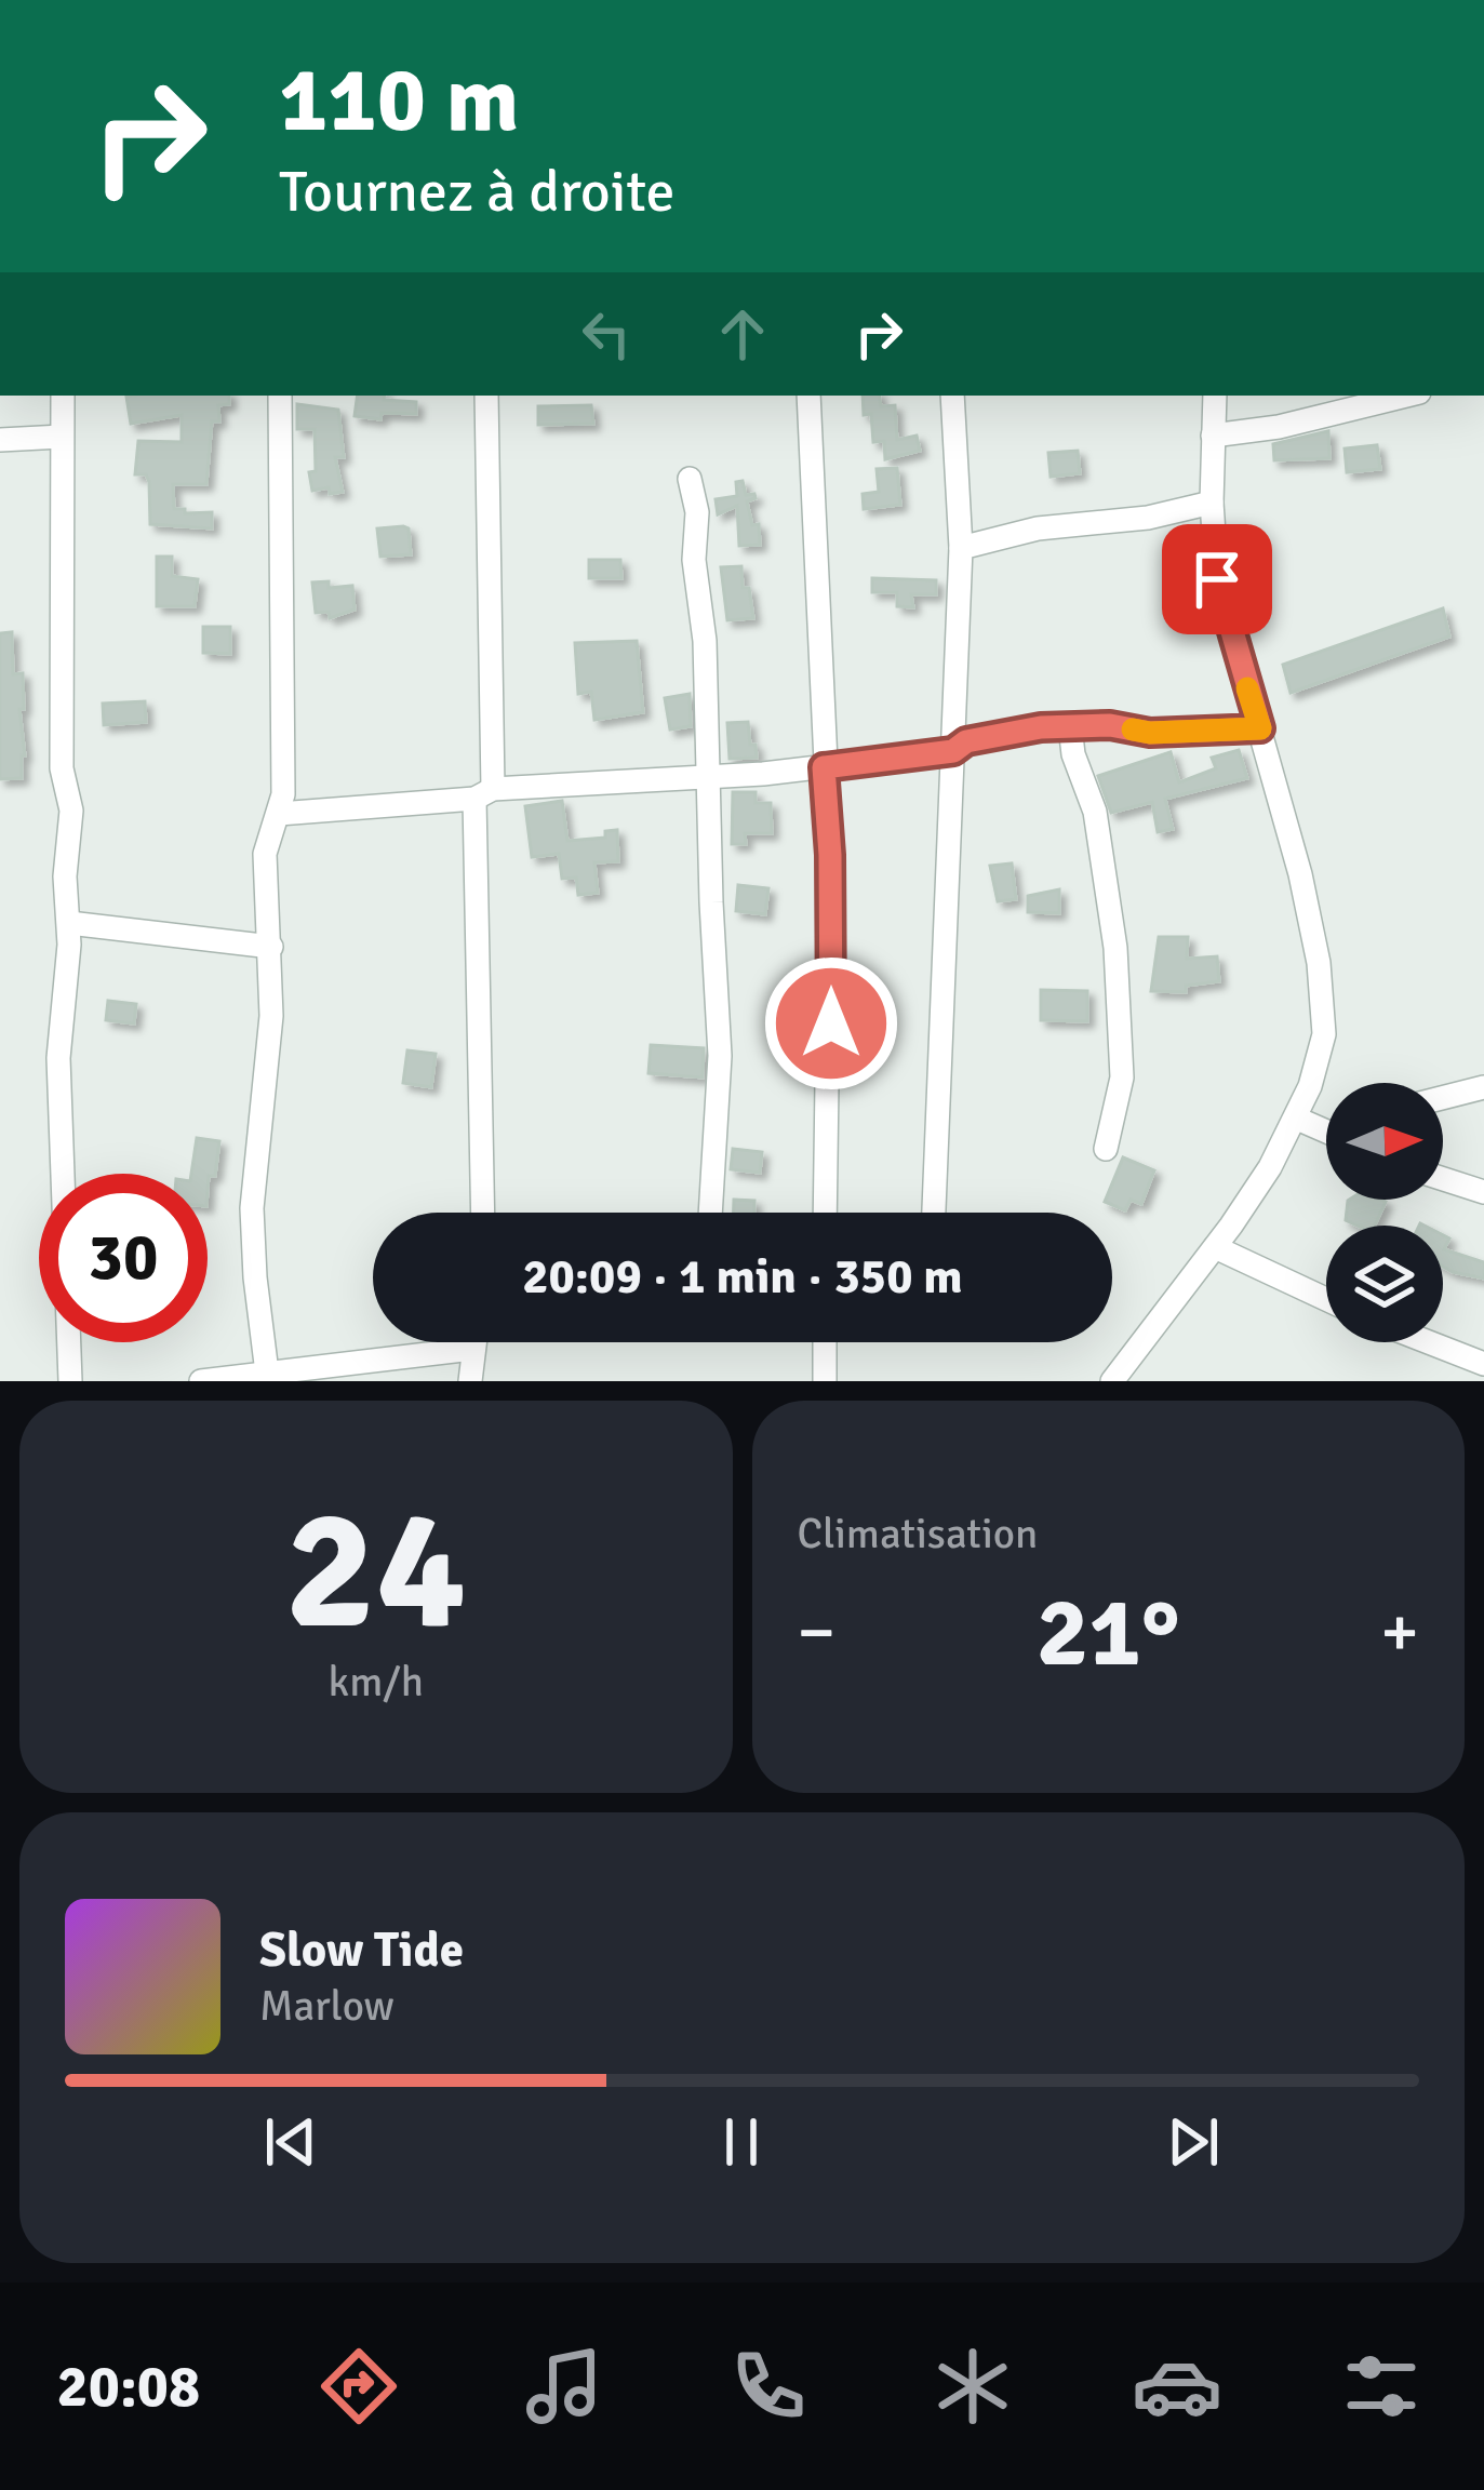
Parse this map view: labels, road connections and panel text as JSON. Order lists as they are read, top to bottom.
{
  "north": "right",
  "page": {
    "turn": ["110 m", "Tournez à droite"],
    "limit": "30",
    "trip": "20:09 · 1 min · 350 m",
    "tile": [
      ["24", "km/h"],
      "Climatisation"
    ],
    "heat": ["−", "21°", "+"],
    "song": ["Slow Tide", "Marlow"],
    "tabs": "20:08"
  }
}
